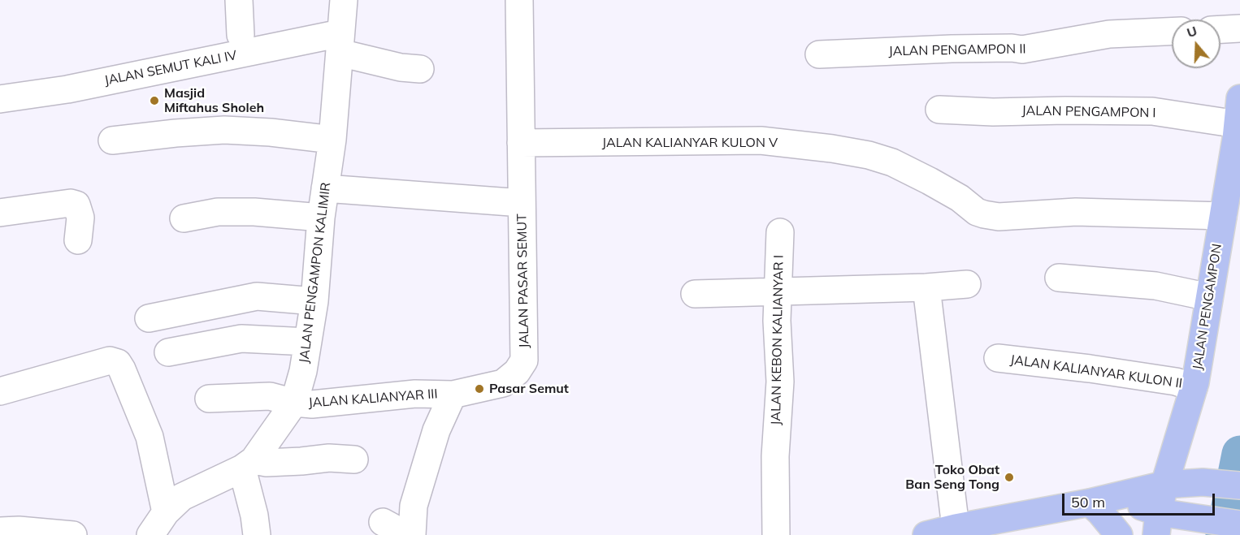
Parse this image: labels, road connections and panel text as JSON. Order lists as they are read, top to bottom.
{
  "streets": {
    "main road": ["JALAN PENGAMPON"],
    "street": [
      "JALAN PENGAMPON II",
      "JALAN SEMUT KALI IV",
      "JALAN PENGAMPON I",
      "JALAN KALIANYAR KULON V",
      "JALAN PENGAMPON KALIMIR",
      "JALAN PASAR SEMUT",
      "JALAN KEBON KALIANYAR I",
      "JALAN KALIANYAR KULON II",
      "JALAN KALIANYAR III"
    ]
  },
  "crossings": [
    ["JALAN SEMUT KALI IV", "JALAN PENGAMPON KALIMIR"],
    ["JALAN PENGAMPON I", "JALAN PENGAMPON"],
    ["JALAN KALIANYAR KULON V", "JALAN PASAR SEMUT"],
    ["JALAN KALIANYAR KULON V", "JALAN PENGAMPON"],
    ["JALAN PENGAMPON KALIMIR", "JALAN KALIANYAR III"],
    ["JALAN PASAR SEMUT", "JALAN KALIANYAR III"],
    ["JALAN PENGAMPON", "JALAN KALIANYAR KULON II"]
  ],
  "places": ["Masjid Miftahus Sholeh", "Pasar Semut", "Toko Obat Ban Seng Tong"],
  "scale_bar": "50 m",
  "north": "top"
}
